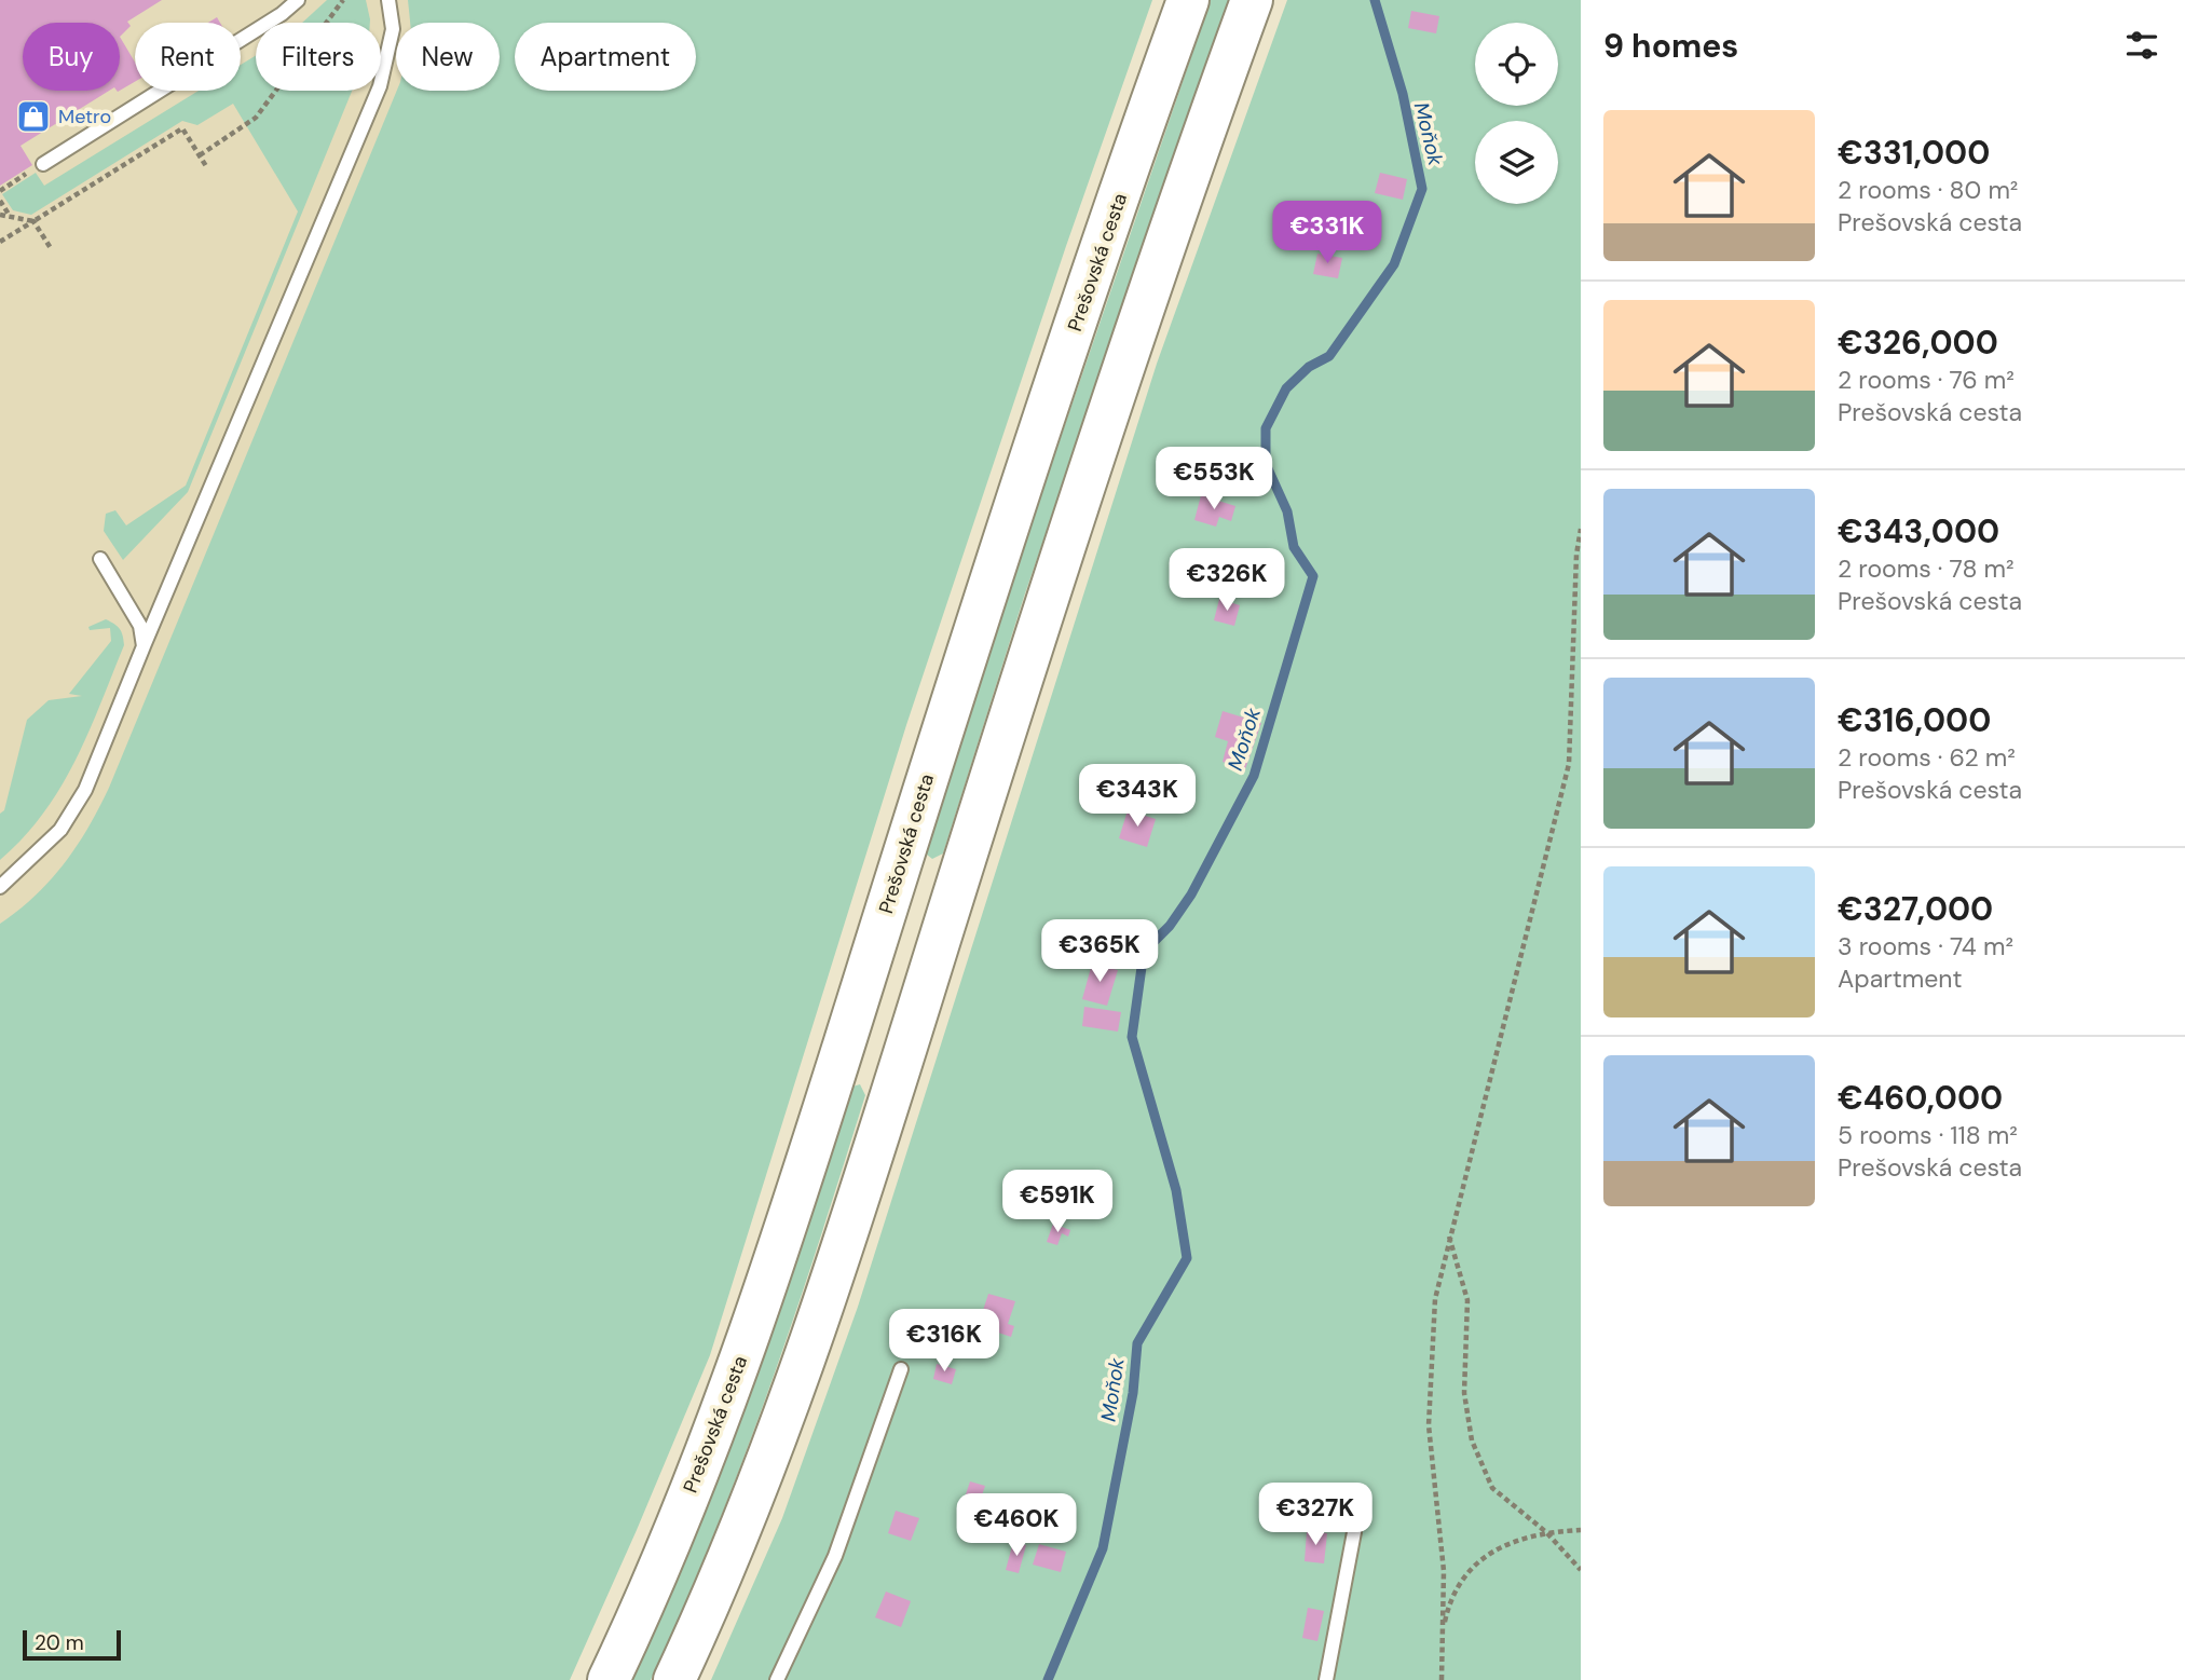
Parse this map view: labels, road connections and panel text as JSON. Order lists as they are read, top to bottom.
{
  "streets": {
    "highway": ["Prešovská cesta"]
  },
  "water": ["Moňok"],
  "places": {
    "shop": ["Metro"]
  },
  "scale_bar": "20 m",
  "page": {
    "heading": "9 homes",
    "chip": [
      "Buy",
      "Rent",
      "Filters",
      "New",
      "Apartment"
    ],
    "list": [
      {
        "name": "€331,000",
        "note": "2 rooms · 80 m² · Prešovská cesta"
      },
      {
        "name": "€326,000",
        "note": "2 rooms · 76 m² · Prešovská cesta"
      },
      {
        "name": "€343,000",
        "note": "2 rooms · 78 m² · Prešovská cesta"
      },
      {
        "name": "€316,000",
        "note": "2 rooms · 62 m² · Prešovská cesta"
      },
      {
        "name": "€327,000",
        "note": "3 rooms · 74 m² · Apartment"
      },
      {
        "name": "€460,000",
        "note": "5 rooms · 118 m² · Prešovská cesta"
      }
    ],
    "price": [
      "€331K",
      "€553K",
      "€326K",
      "€343K",
      "€365K",
      "€591K",
      "€316K",
      "€327K",
      "€460K"
    ],
    "scale": "20 m"
  }
}
